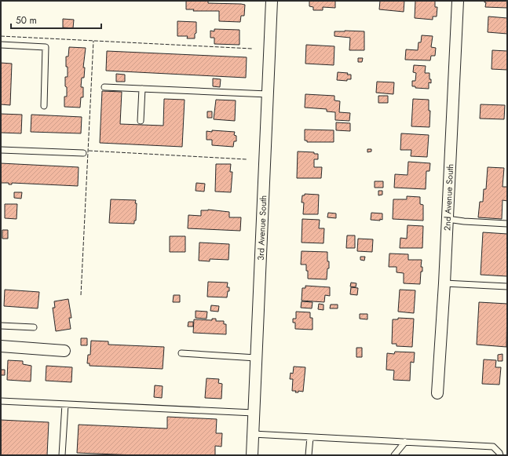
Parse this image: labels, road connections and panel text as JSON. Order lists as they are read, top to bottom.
{
  "streets": {
    "street": ["2nd Avenue South", "3rd Avenue South"]
  },
  "scale_bar": "50 m"
}
